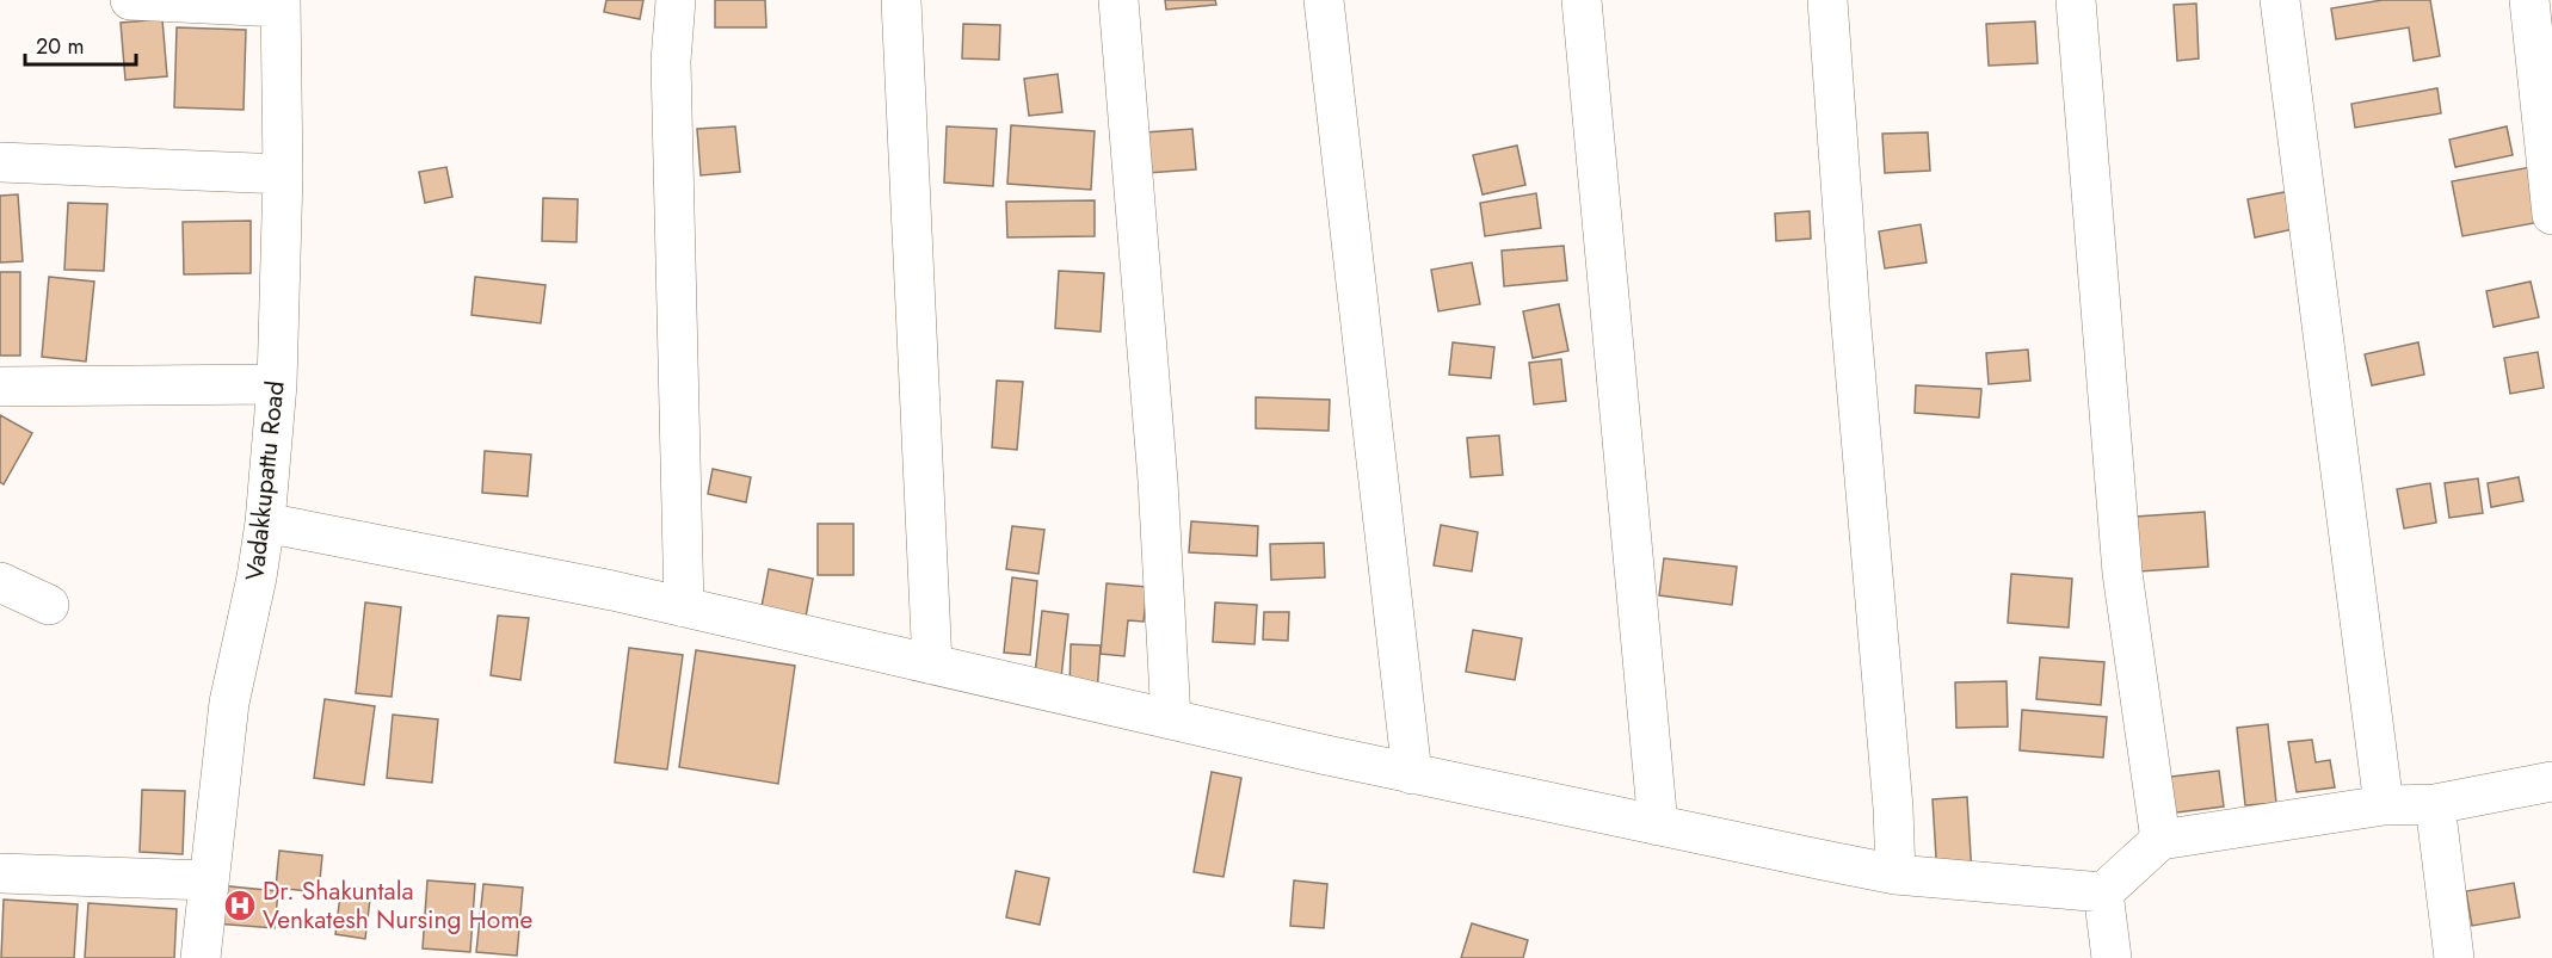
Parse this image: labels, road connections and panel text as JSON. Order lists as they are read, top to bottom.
{
  "streets": {
    "street": ["Vadakkupattu Road"]
  },
  "places": {
    "hospital": ["Dr. Shakuntala Venkatesh Nursing Home"]
  },
  "scale_bar": "20 m"
}
